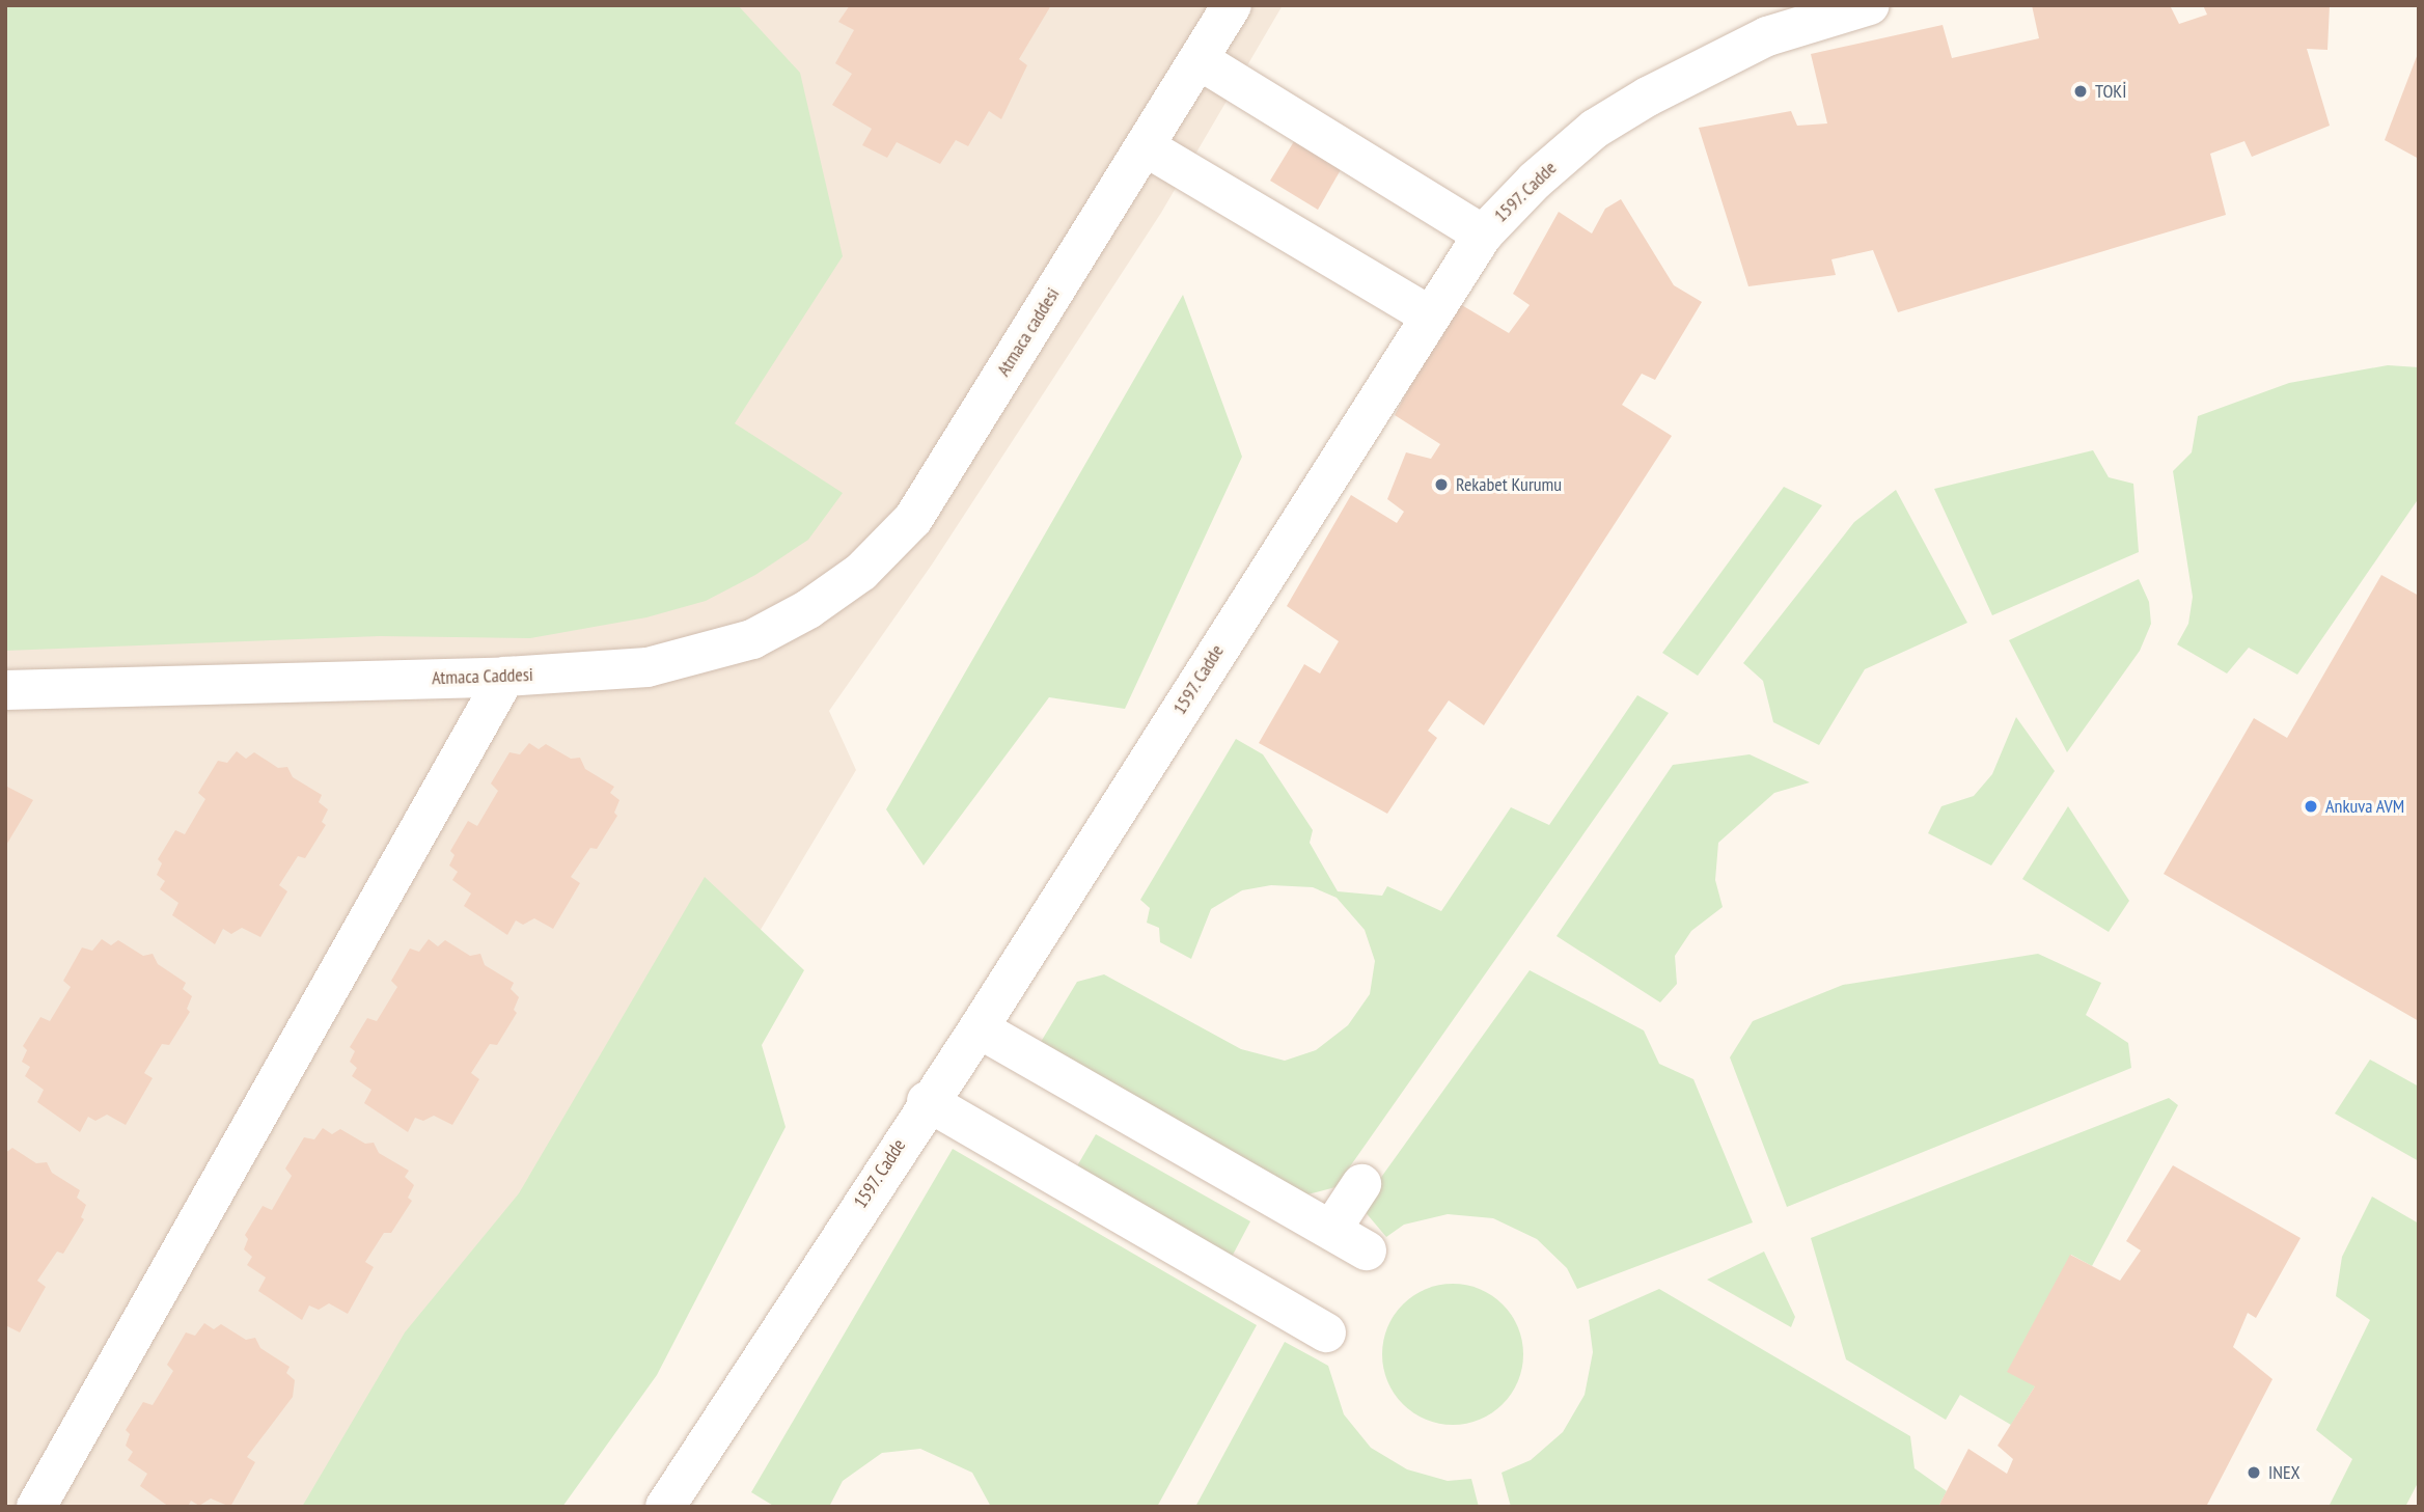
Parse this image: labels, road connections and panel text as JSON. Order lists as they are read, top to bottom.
{
  "streets": {
    "street": ["1597. Cadde", "Atmaca caddesi", "Atmaca Caddesi"]
  },
  "crossings": [
    ["Atmaca caddesi", "Atmaca Caddesi"]
  ],
  "places": [
    "TOKİ",
    "Rekabet Kurumu",
    "Ankuva AVM",
    "INEX"
  ]
}
